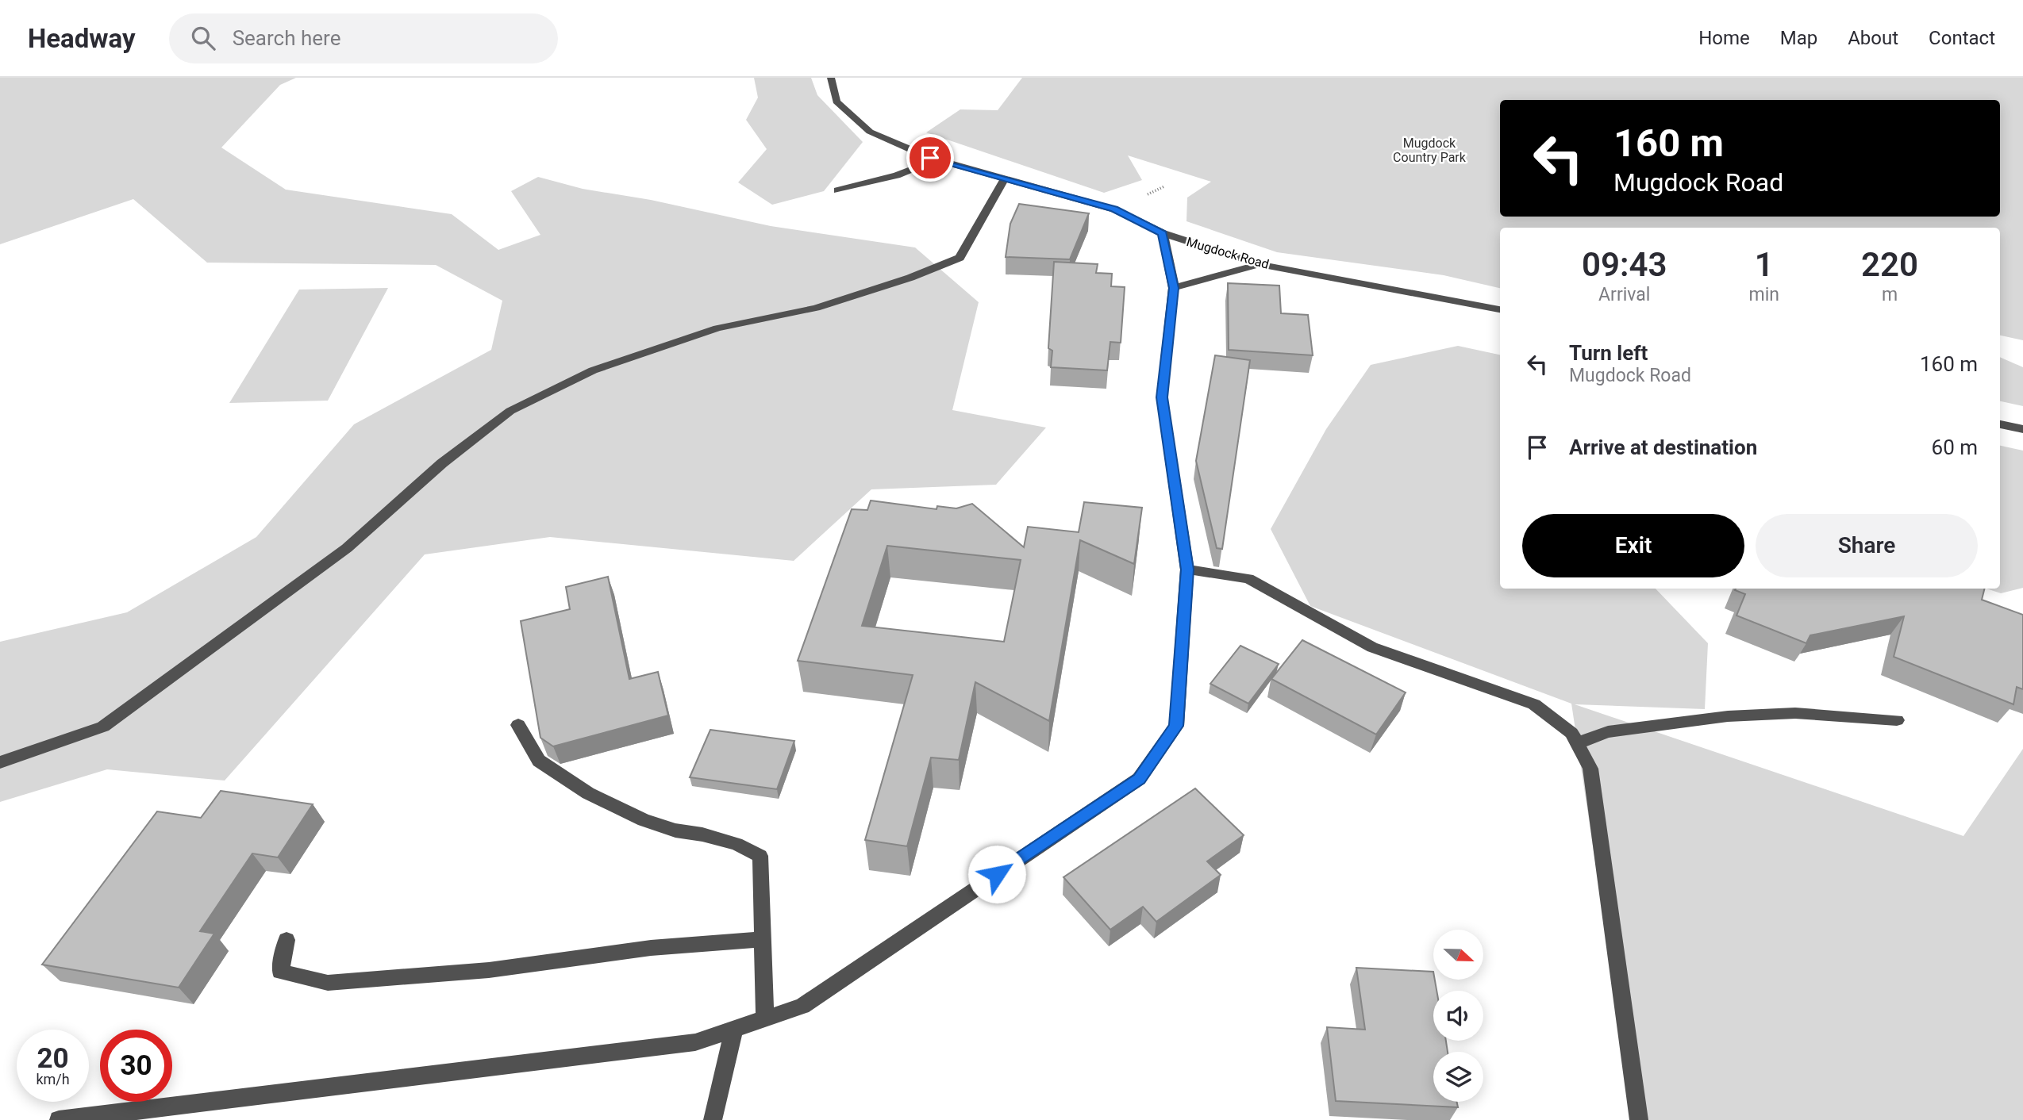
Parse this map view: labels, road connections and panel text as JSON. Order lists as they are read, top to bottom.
{
  "streets": {
    "street": ["Mugdock Road"]
  },
  "parks": ["Mugdock Country Park"],
  "north": "right",
  "page": {
    "header": "Headway",
    "search": "Search here",
    "nav": [
      "Home",
      "Map",
      "About",
      "Contact"
    ],
    "turn": ["160 m", "Mugdock Road"],
    "eta": [
      "09:43",
      "Arrival",
      "1",
      "min",
      "220",
      "m"
    ],
    "list": [
      {
        "name": "Turn left",
        "note": "Mugdock Road",
        "value": "160 m"
      },
      {
        "name": "Arrive at destination",
        "value": "60 m"
      }
    ],
    "buttons": ["Exit", "Share"],
    "speed": "20 km/h",
    "limit": "30"
  }
}
